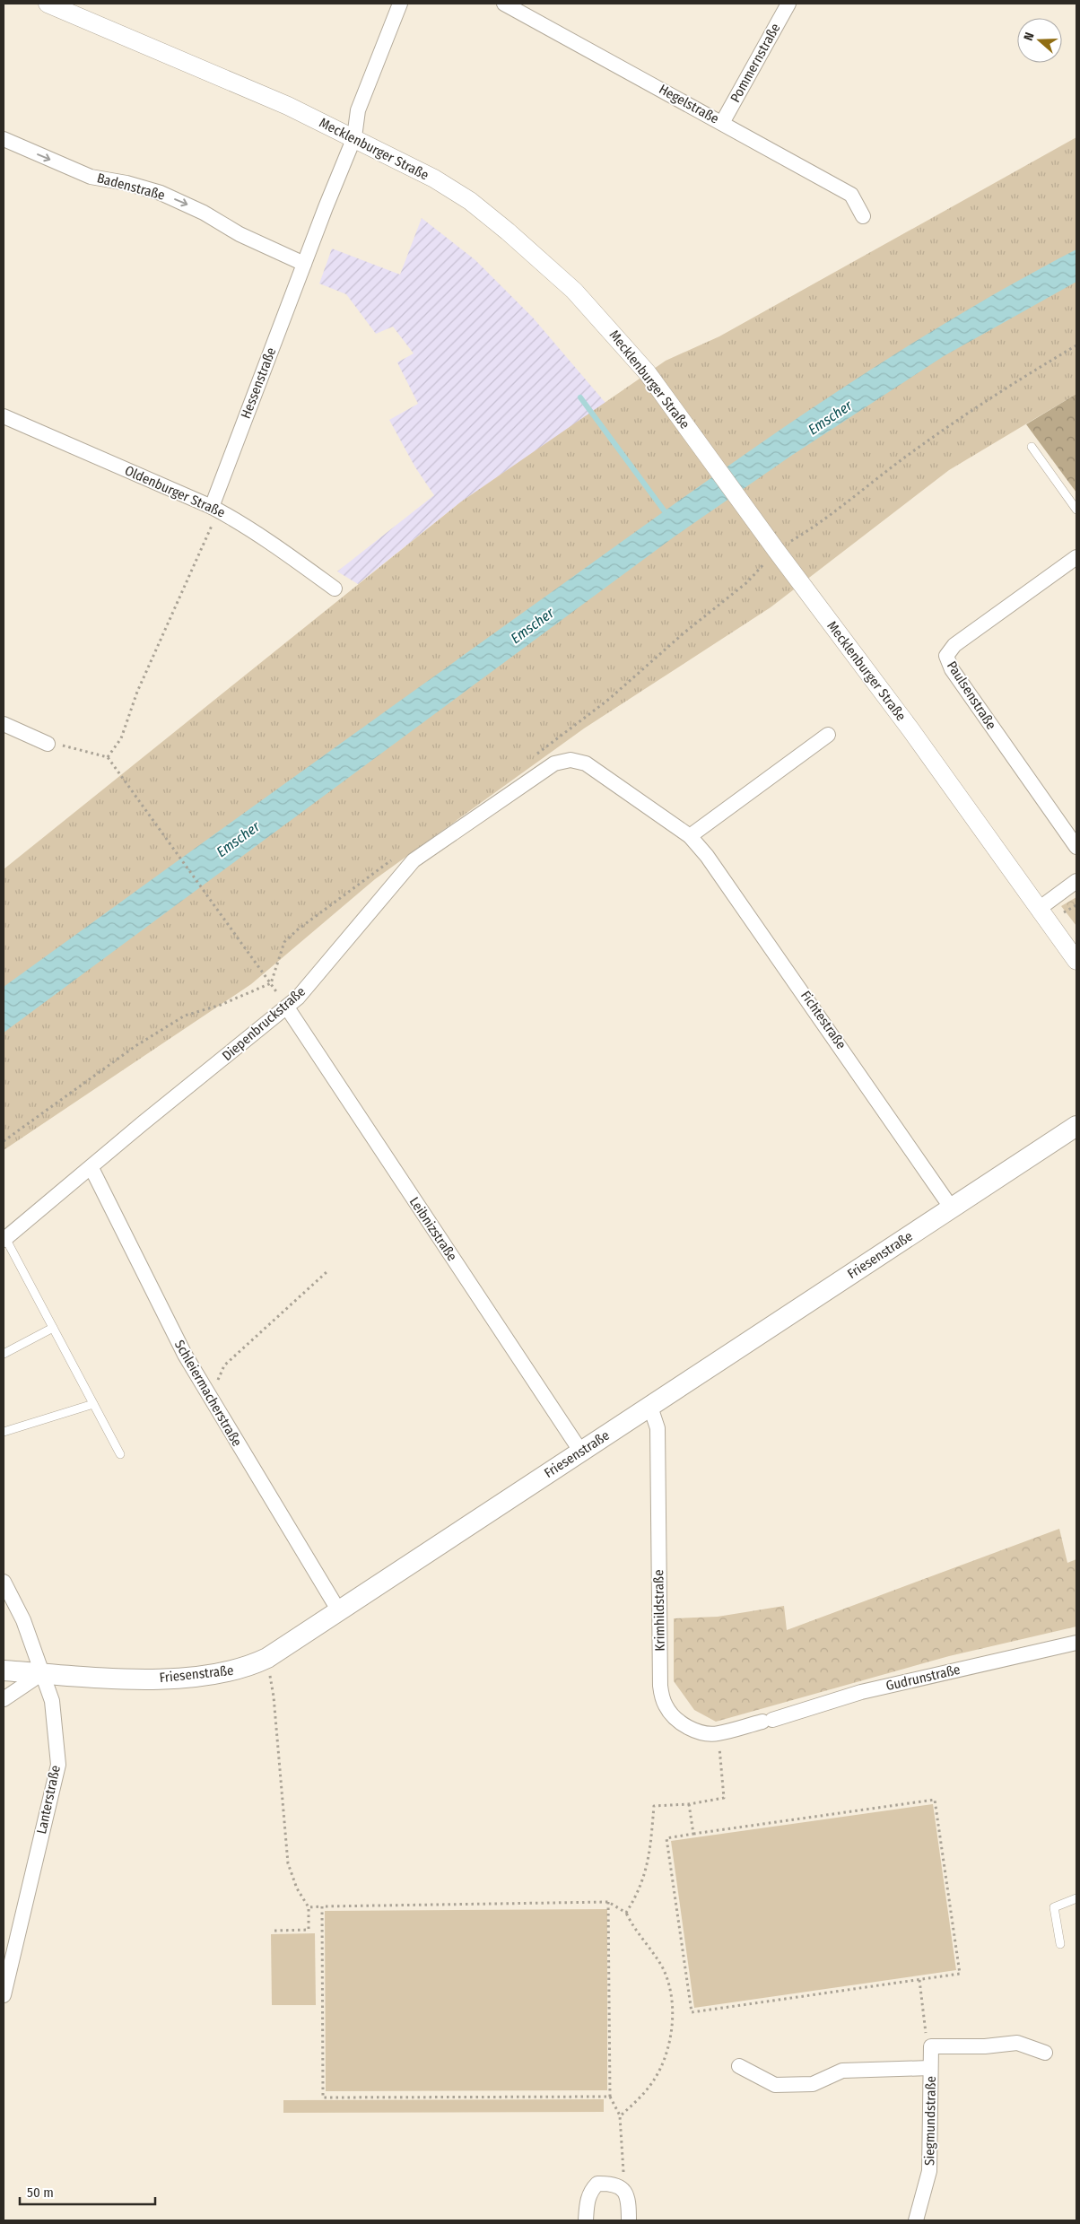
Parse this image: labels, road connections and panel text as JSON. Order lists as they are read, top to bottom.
{
  "streets": {
    "main road": ["Friesenstraße"],
    "street": [
      "Pommernstraße",
      "Hegelstraße",
      "Mecklenburger Straße",
      "Badenstraße",
      "Hessenstraße",
      "Oldenburger Straße",
      "Paulsenstraße",
      "Fichtestraße",
      "Diepenbruckstraße",
      "Leibnizstraße",
      "Schleiermacherstraße",
      "Krimhildstraße",
      "Gudrunstraße",
      "Lanterstraße",
      "Siegmundstraße"
    ]
  },
  "crossings": [
    ["Pommernstraße", "Hegelstraße"],
    ["Mecklenburger Straße", "Hessenstraße"],
    ["Badenstraße", "Hessenstraße"],
    ["Hessenstraße", "Oldenburger Straße"],
    ["Fichtestraße", "Diepenbruckstraße"],
    ["Fichtestraße", "Friesenstraße"],
    ["Diepenbruckstraße", "Leibnizstraße"],
    ["Diepenbruckstraße", "Schleiermacherstraße"],
    ["Leibnizstraße", "Friesenstraße"],
    ["Friesenstraße", "Schleiermacherstraße"],
    ["Friesenstraße", "Krimhildstraße"],
    ["Friesenstraße", "Lanterstraße"],
    ["Krimhildstraße", "Gudrunstraße"]
  ],
  "one_way": ["Badenstraße"],
  "water": ["Emscher"],
  "scale_bar": "50 m",
  "north": "left"
}
